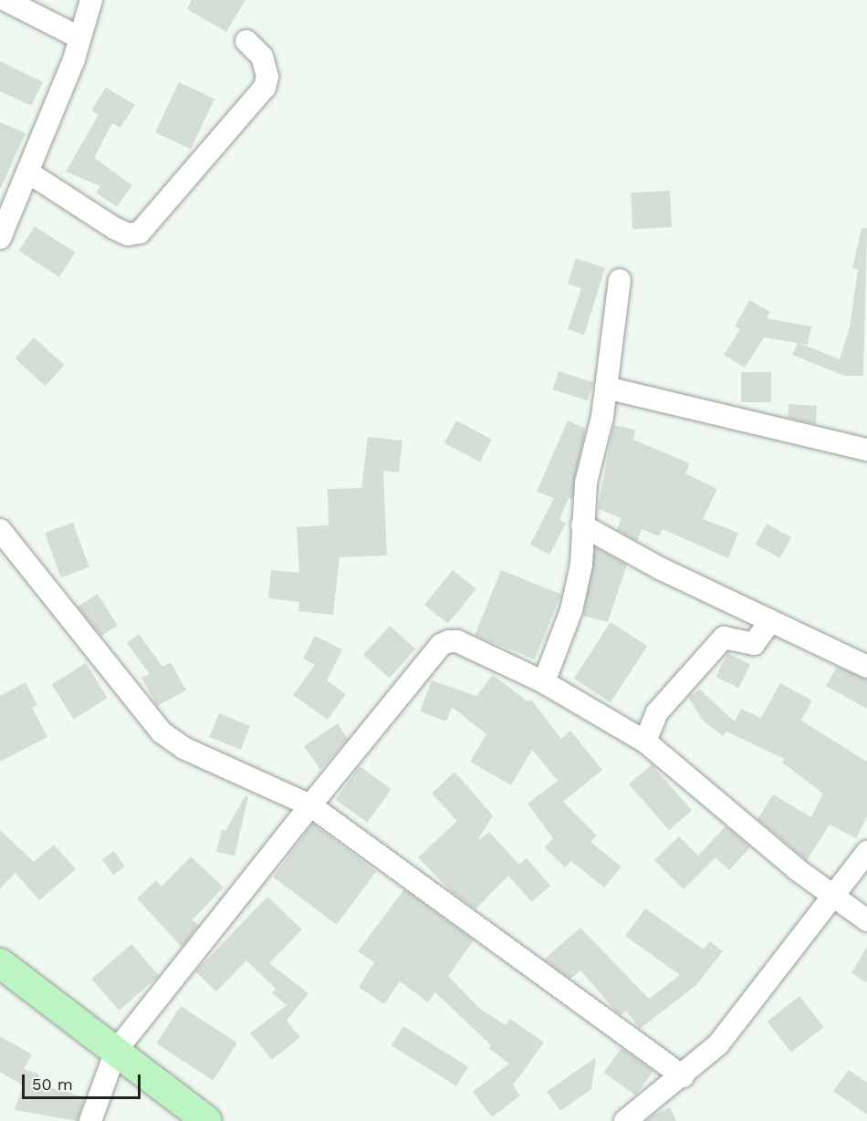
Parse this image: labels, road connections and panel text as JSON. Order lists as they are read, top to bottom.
{
  "scale_bar": "50 m"
}
